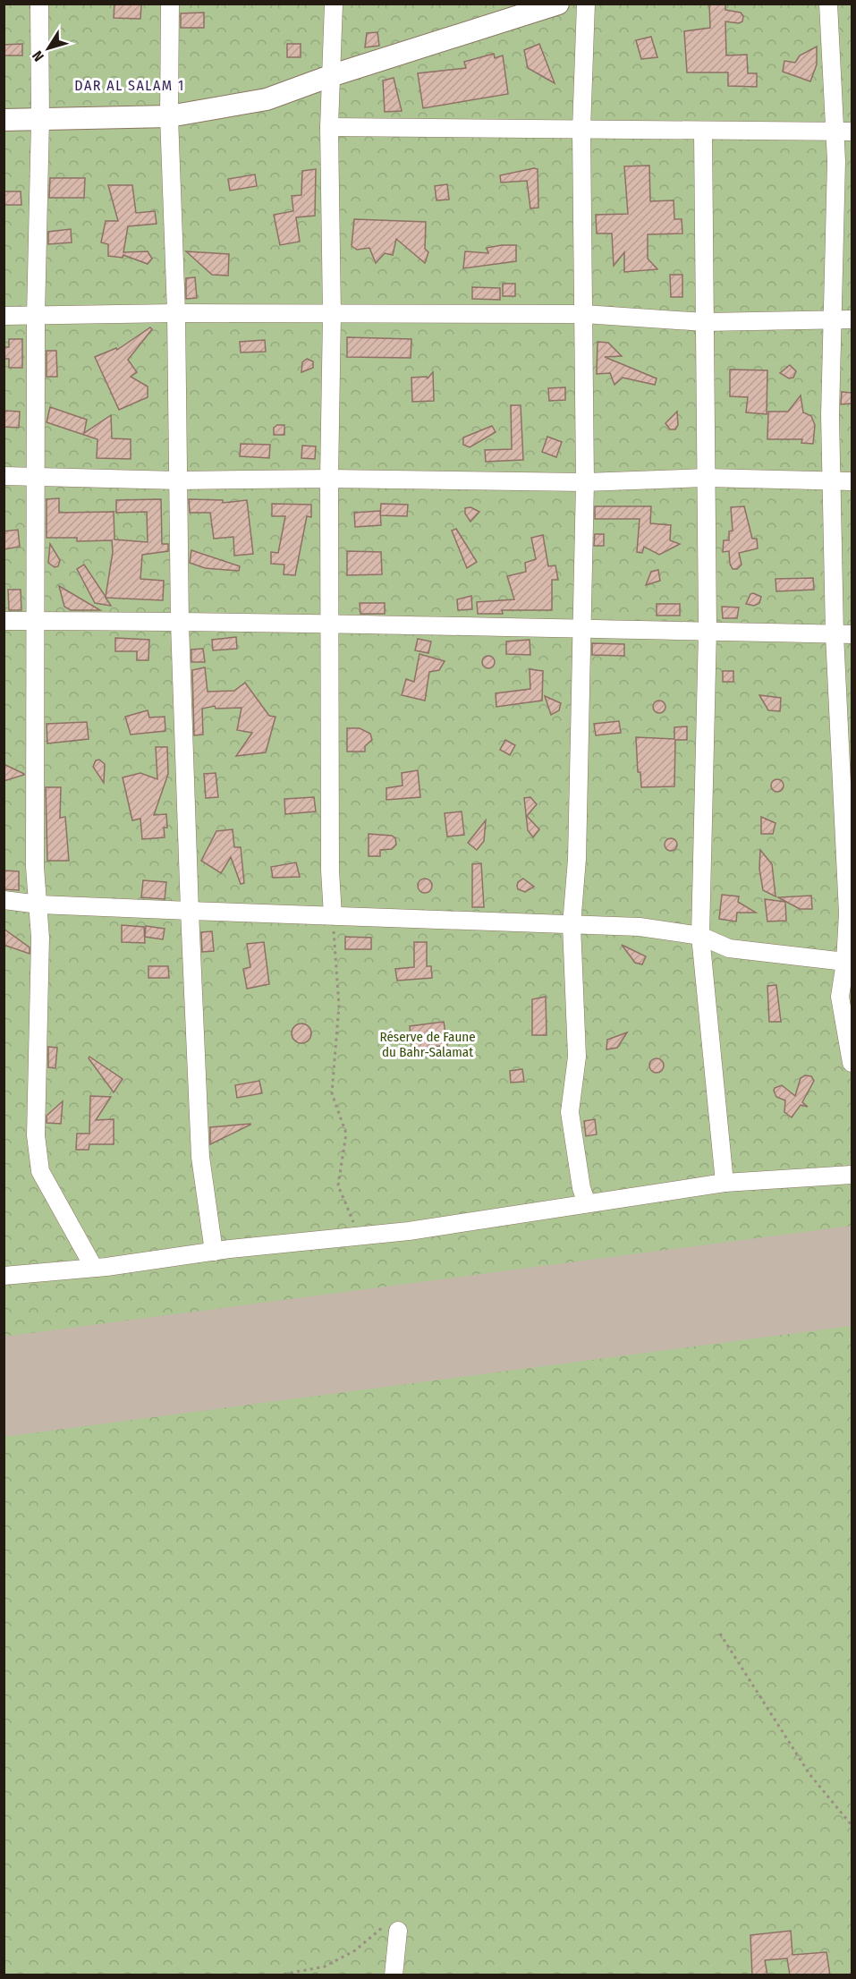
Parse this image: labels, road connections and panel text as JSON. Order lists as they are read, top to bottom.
{
  "districts": ["DAR AL SALAM 1"],
  "parks": ["Réserve de Faune du Bahr-Salamat"],
  "north": "bottom left"
}
